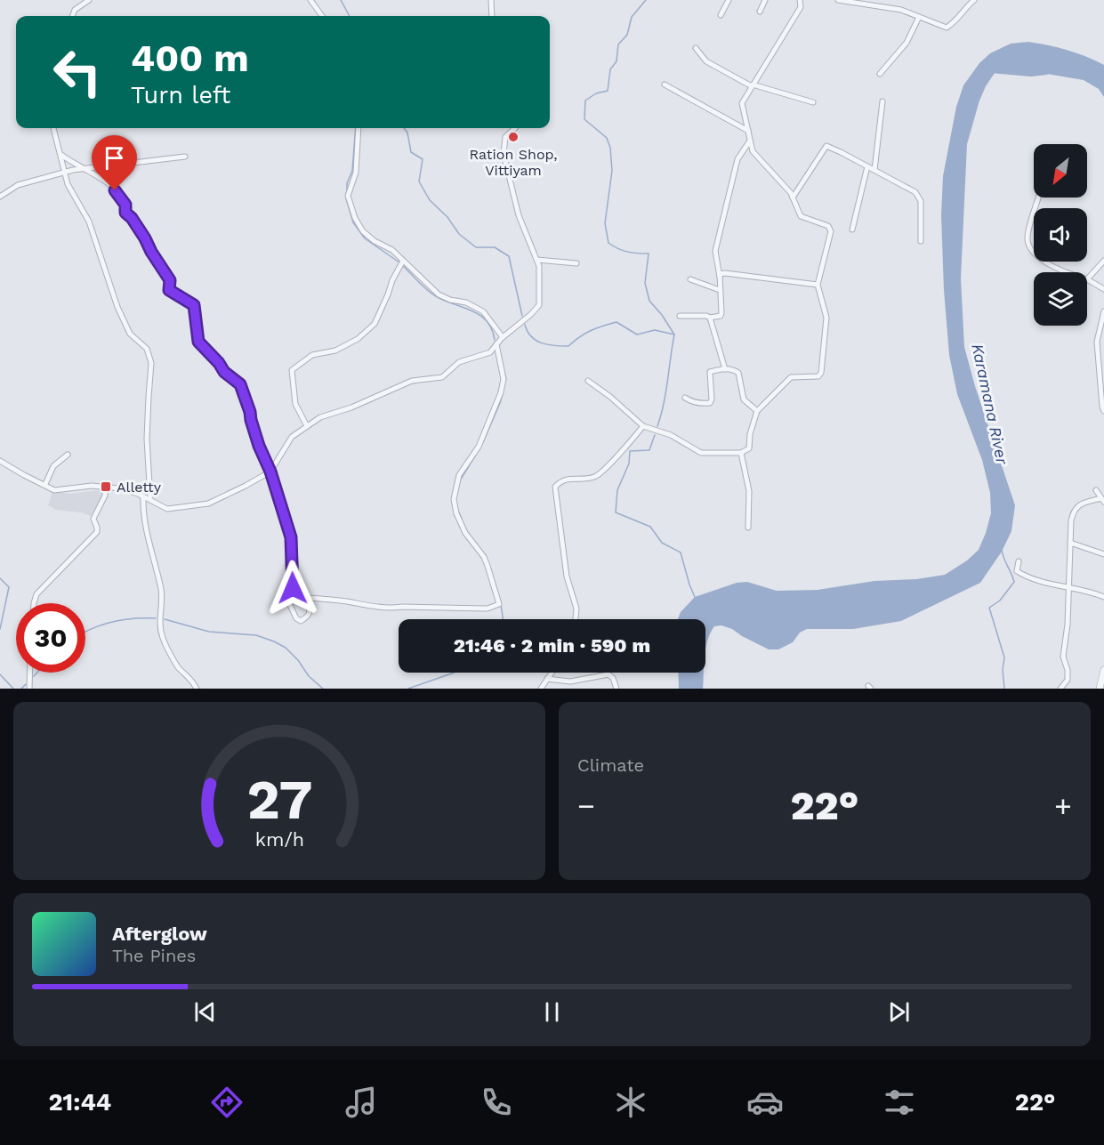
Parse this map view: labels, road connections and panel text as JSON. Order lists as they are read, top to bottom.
{
  "water": ["Karamana River"],
  "places": {
    "other": ["Ration Shop, Vittiyam"],
    "transit": ["Alletty"]
  },
  "north": "bottom left",
  "page": {
    "turn": ["400 m", "Turn left"],
    "limit": "30",
    "trip": "21:46 · 2 min · 590 m",
    "tile": "Climate",
    "heat": ["−", "22°", "+"],
    "song": ["Afterglow", "The Pines"],
    "tabs": ["21:44", "22°"],
    "gauge": ["27", "km/h"]
  }
}
